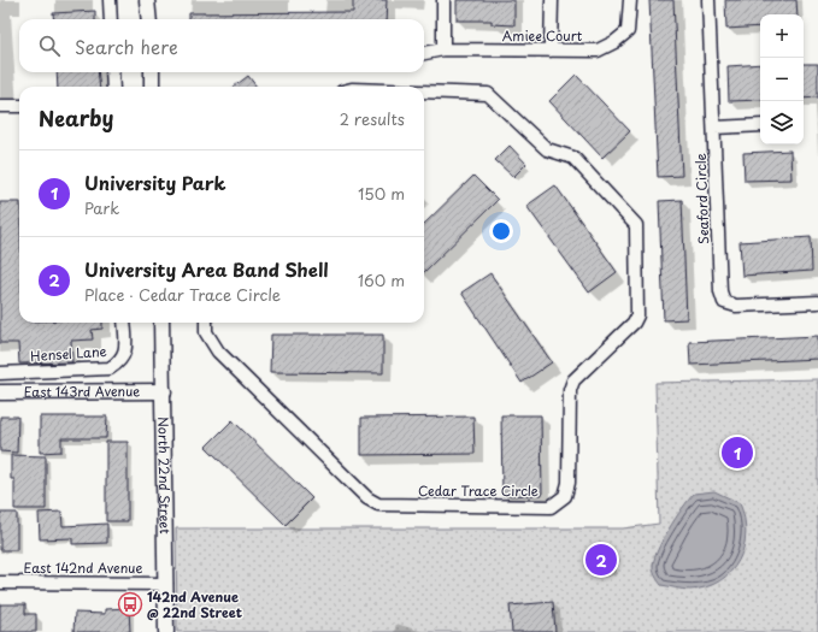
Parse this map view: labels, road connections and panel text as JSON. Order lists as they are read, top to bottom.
{
  "streets": {
    "street": [
      "Amiee Court",
      "Seaford Circle",
      "Hensel Lane",
      "East 143rd Avenue",
      "North 22nd Street",
      "Cedar Trace Circle",
      "East 142nd Avenue"
    ]
  },
  "crossings": [
    ["East 143rd Avenue", "North 22nd Street"],
    ["North 22nd Street", "East 142nd Avenue"]
  ],
  "places": {
    "bus stop": ["142nd Avenue @ 22nd Street"]
  },
  "page": {
    "map_buttons": ["+", "−"],
    "search": "Search here",
    "heading": ["Nearby", "2 results"],
    "list": [
      {
        "mark": "1",
        "name": "University Park",
        "note": "Park",
        "value": "150 m"
      },
      {
        "mark": "2",
        "name": "University Area Band Shell",
        "note": "Place · Cedar Trace Circle",
        "value": "160 m"
      }
    ],
    "pins": ["1", "2"]
  }
}
